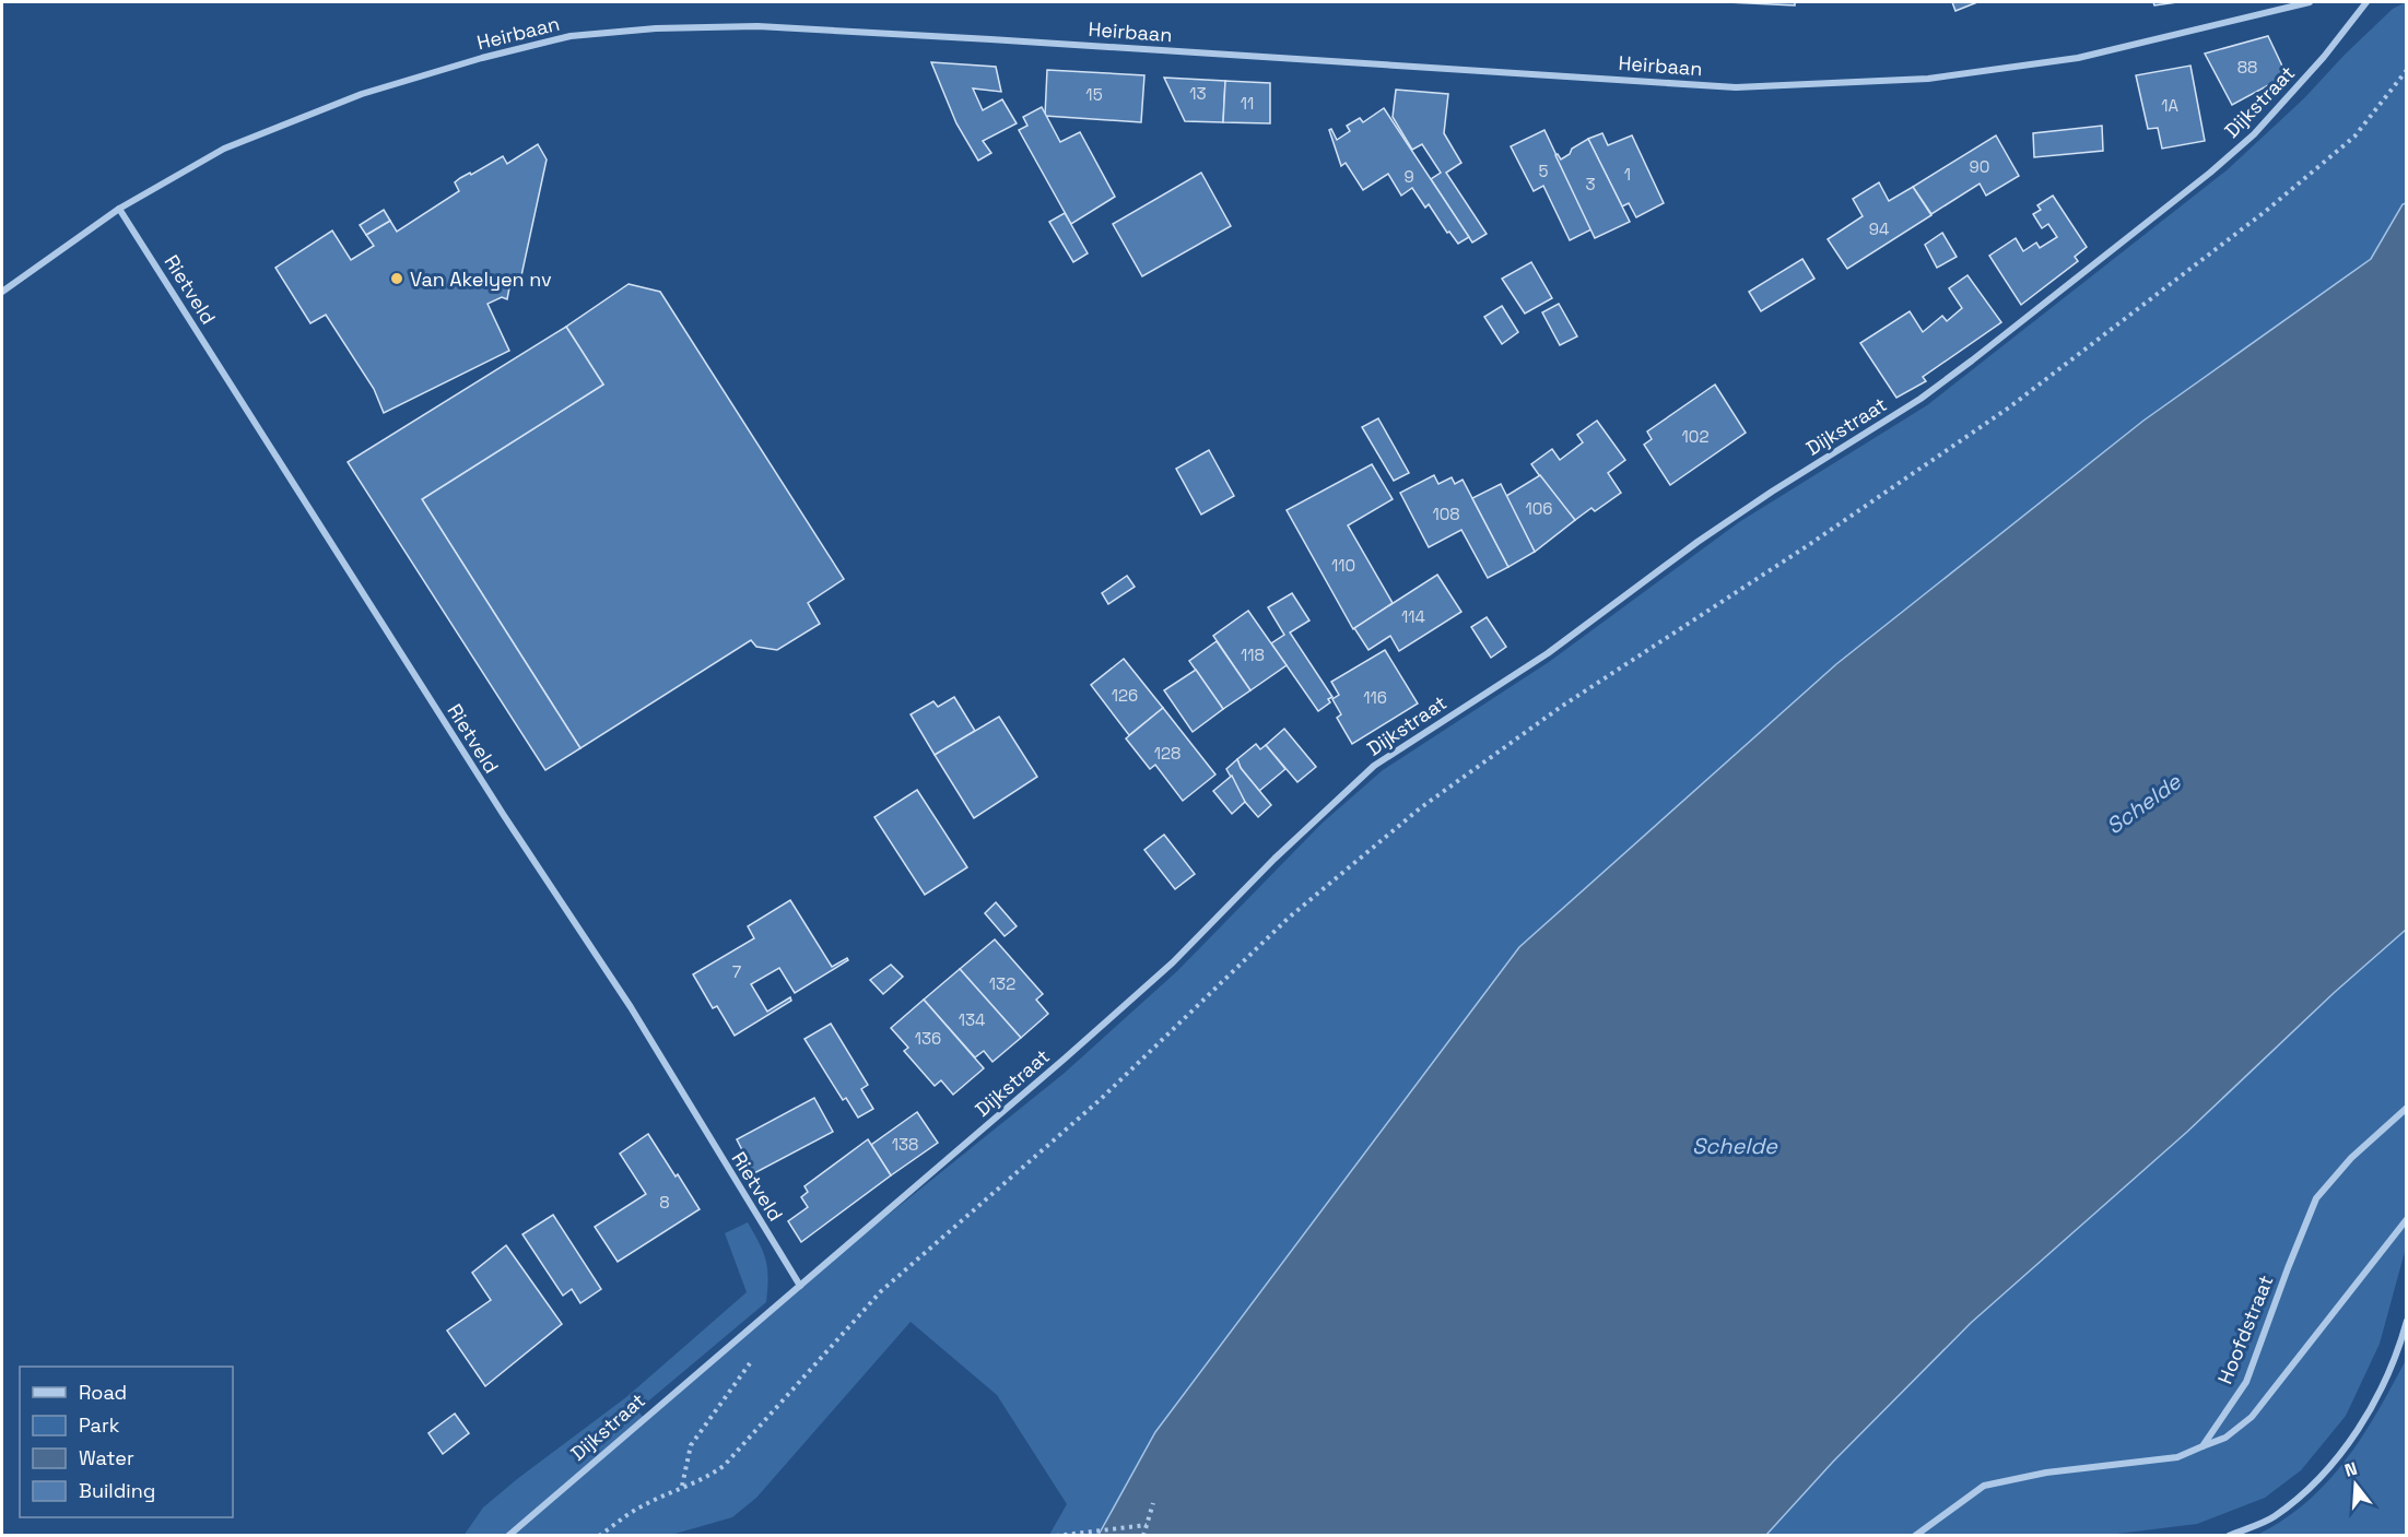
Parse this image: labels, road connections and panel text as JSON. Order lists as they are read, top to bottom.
{
  "streets": {
    "street": [
      "Heirbaan",
      "Dijkstraat",
      "Rietveld",
      "Hoofdstraat"
    ]
  },
  "crossings": [
    ["Heirbaan", "Rietveld"],
    ["Dijkstraat", "Rietveld"]
  ],
  "water": ["Schelde"],
  "places": ["Van Akelyen nv"],
  "house_numbers": [
    "88",
    "13",
    "15",
    "11",
    "1A",
    "90",
    "5",
    "1",
    "9",
    "3",
    "94",
    "102",
    "106",
    "108",
    "110",
    "114",
    "118",
    "126",
    "116",
    "128",
    "7",
    "132",
    "134",
    "136",
    "138",
    "8"
  ],
  "legend": [
    "Road",
    "Park",
    "Water",
    "Building"
  ],
  "north": "top"
}
